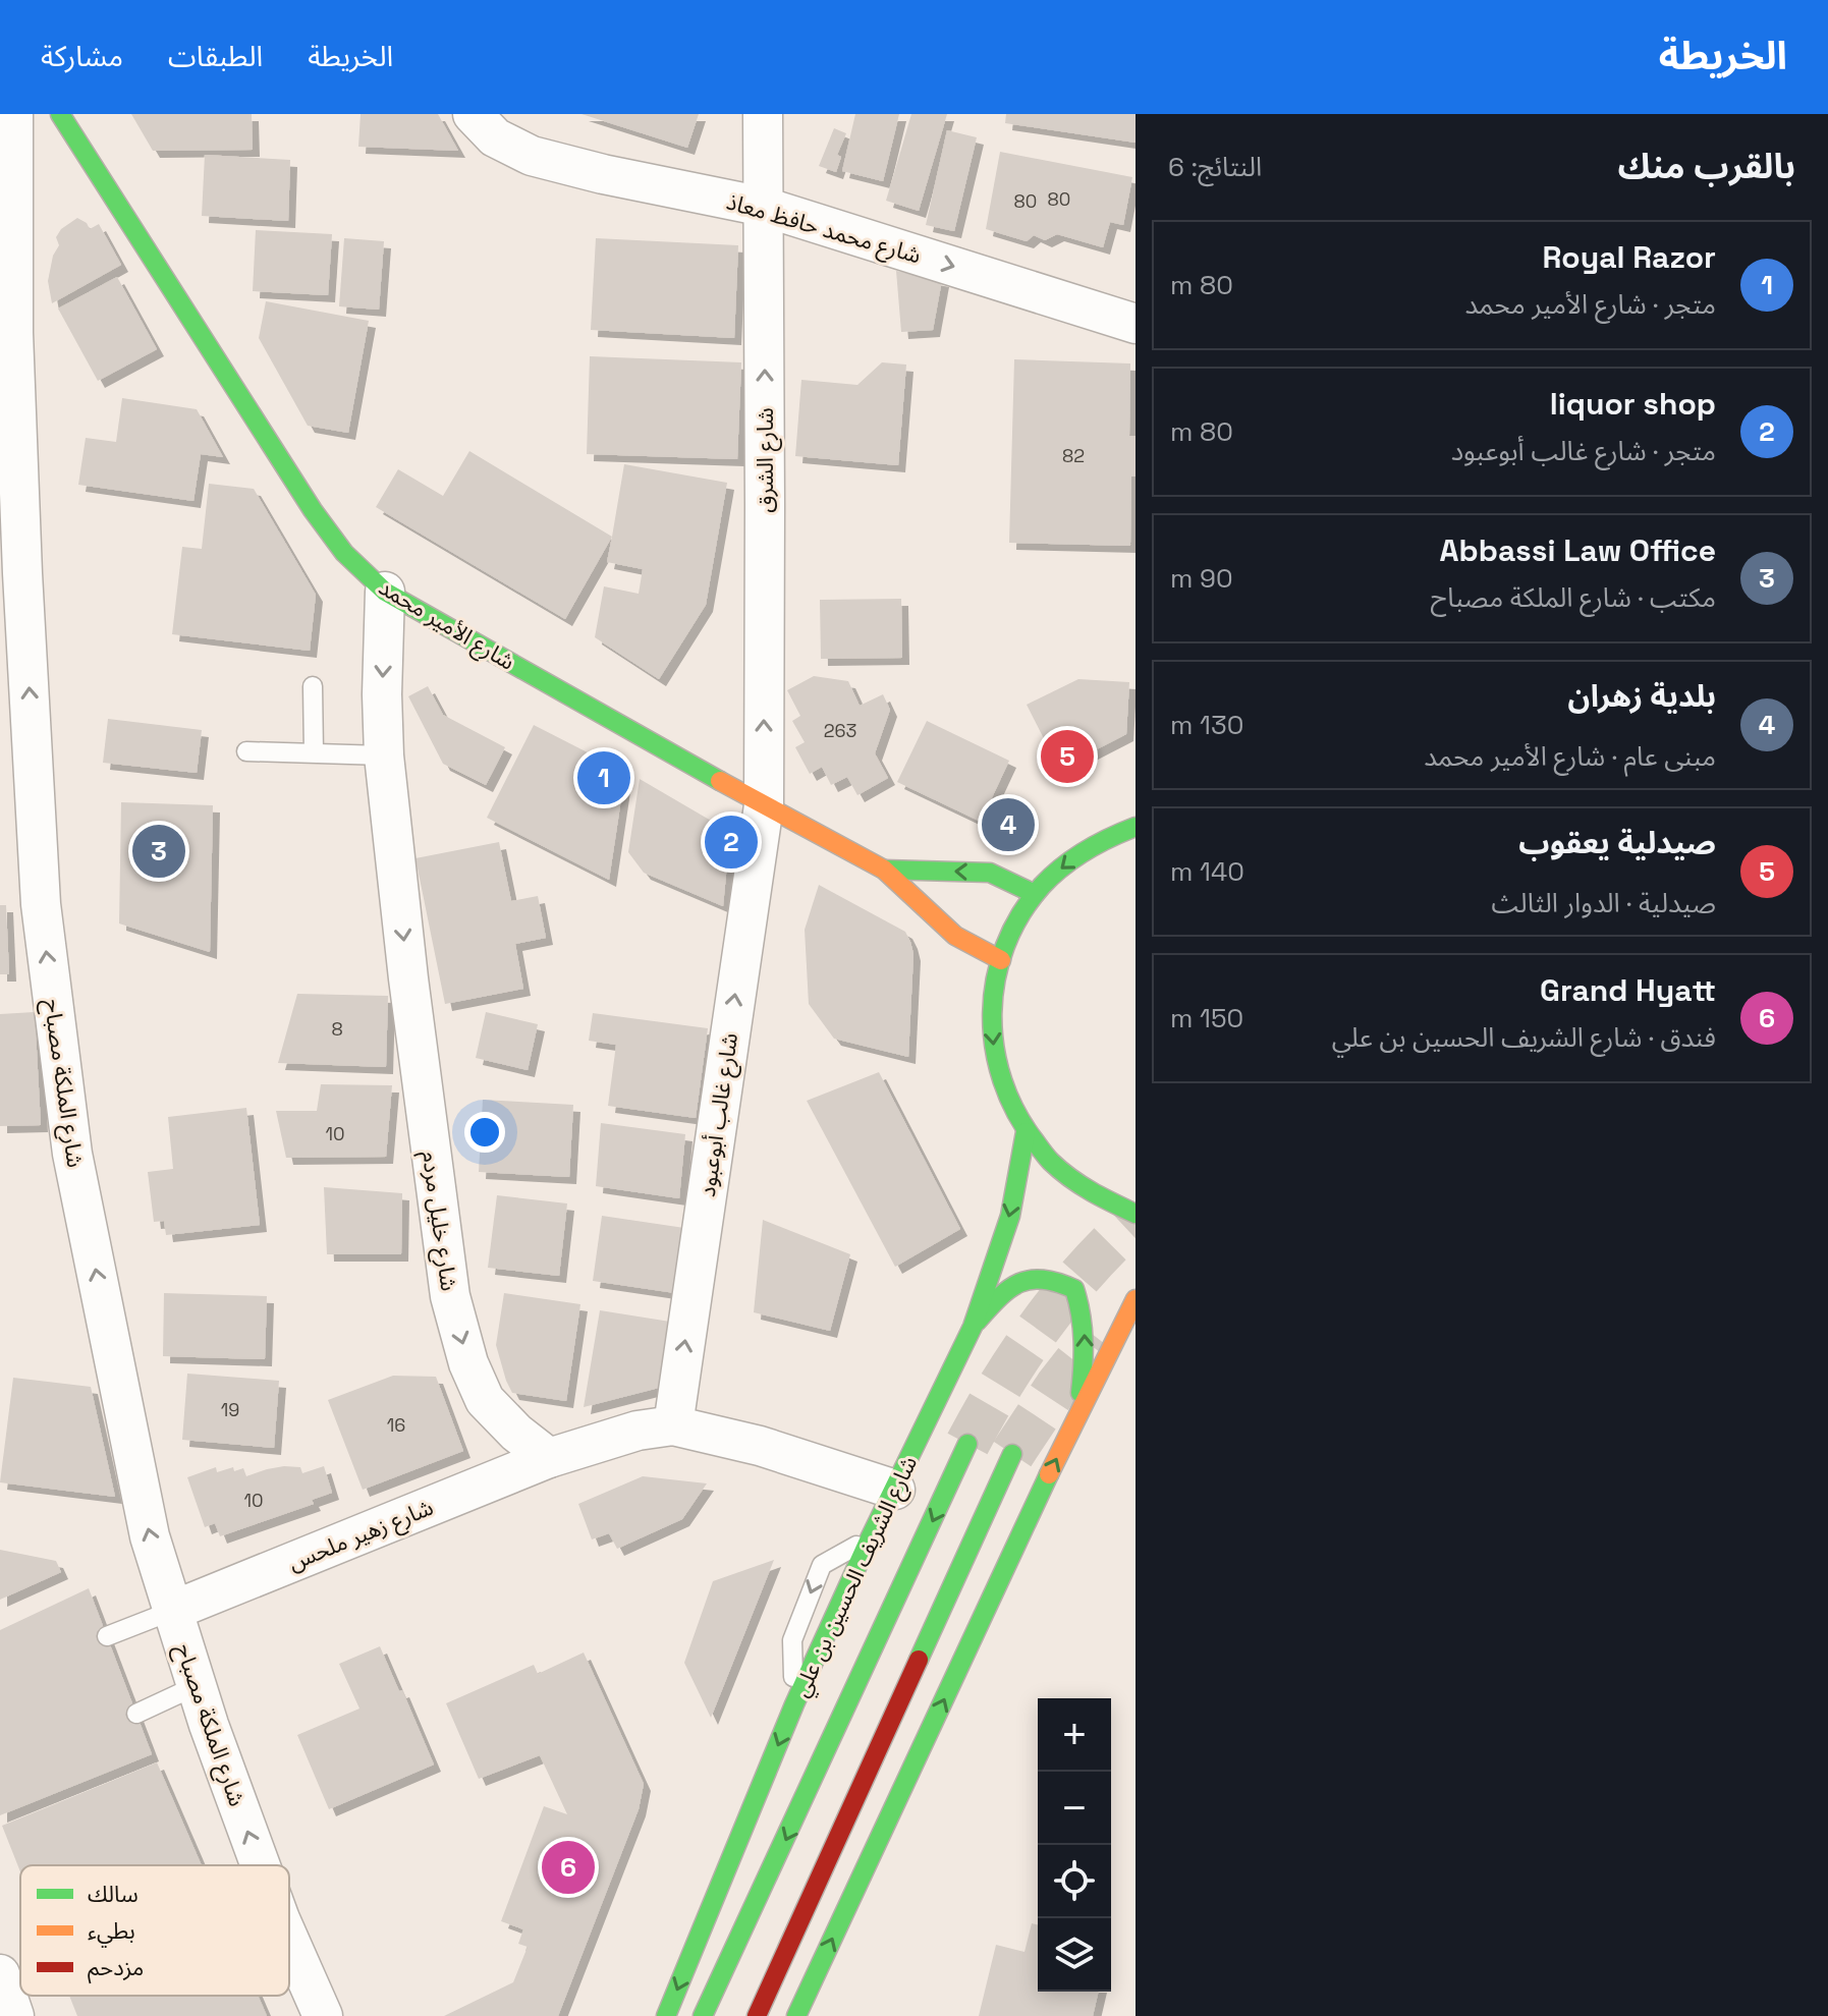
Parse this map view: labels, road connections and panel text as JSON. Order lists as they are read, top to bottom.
{
  "streets": {
    "street": [
      "شارع محمد حافظ معاذ",
      "شارع الشرق",
      "شارع الأمير محمد",
      "شارع الملكة مصباح",
      "شارع غالب أبوعبود",
      "شارع خليل مردم",
      "شارع زهير ملحس",
      "شارع الشريف الحسين بن علي"
    ]
  },
  "crossings": [
    ["شارع محمد حافظ معاذ", "شارع الشرق"],
    ["شارع الشرق", "شارع الأمير محمد"],
    ["شارع الشرق", "شارع غالب أبوعبود"],
    ["شارع الأمير محمد", "شارع غالب أبوعبود"],
    ["شارع الأمير محمد", "شارع خليل مردم"],
    ["شارع الملكة مصباح", "شارع زهير ملحس"],
    ["شارع خليل مردم", "شارع زهير ملحس"]
  ],
  "one_way": [
    "شارع محمد حافظ معاذ",
    "شارع الشرق",
    "شارع الملكة مصباح",
    "شارع خليل مردم"
  ],
  "house_numbers": [
    "80",
    "80",
    "82",
    "263",
    "8",
    "10",
    "19",
    "16",
    "10"
  ],
  "legend": ["سالك", "بطيء", "مزدحم"],
  "page": {
    "header": "الخريطة",
    "nav": ["الخريطة", "الطبقات", "مشاركة"],
    "heading": ["بالقرب منك", "النتائج: 6"],
    "list": [
      {
        "mark": "1",
        "name": "Royal Razor",
        "note": "متجر · شارع الأمير محمد",
        "value": "80 m"
      },
      {
        "mark": "2",
        "name": "liquor shop",
        "note": "متجر · شارع غالب أبوعبود",
        "value": "80 m"
      },
      {
        "mark": "3",
        "name": "Abbassi Law Office",
        "note": "مكتب · شارع الملكة مصباح",
        "value": "90 m"
      },
      {
        "mark": "4",
        "name": "بلدية زهران",
        "note": "مبنى عام · شارع الأمير محمد",
        "value": "130 m"
      },
      {
        "mark": "5",
        "name": "صيدلية يعقوب",
        "note": "صيدلية · الدوار الثالث",
        "value": "140 m"
      },
      {
        "mark": "6",
        "name": "Grand Hyatt",
        "note": "فندق · شارع الشريف الحسين بن علي",
        "value": "150 m"
      }
    ],
    "pins": [
      "5",
      "1",
      "4",
      "2",
      "3",
      "6"
    ],
    "map_buttons": ["+", "−"]
  }
}
